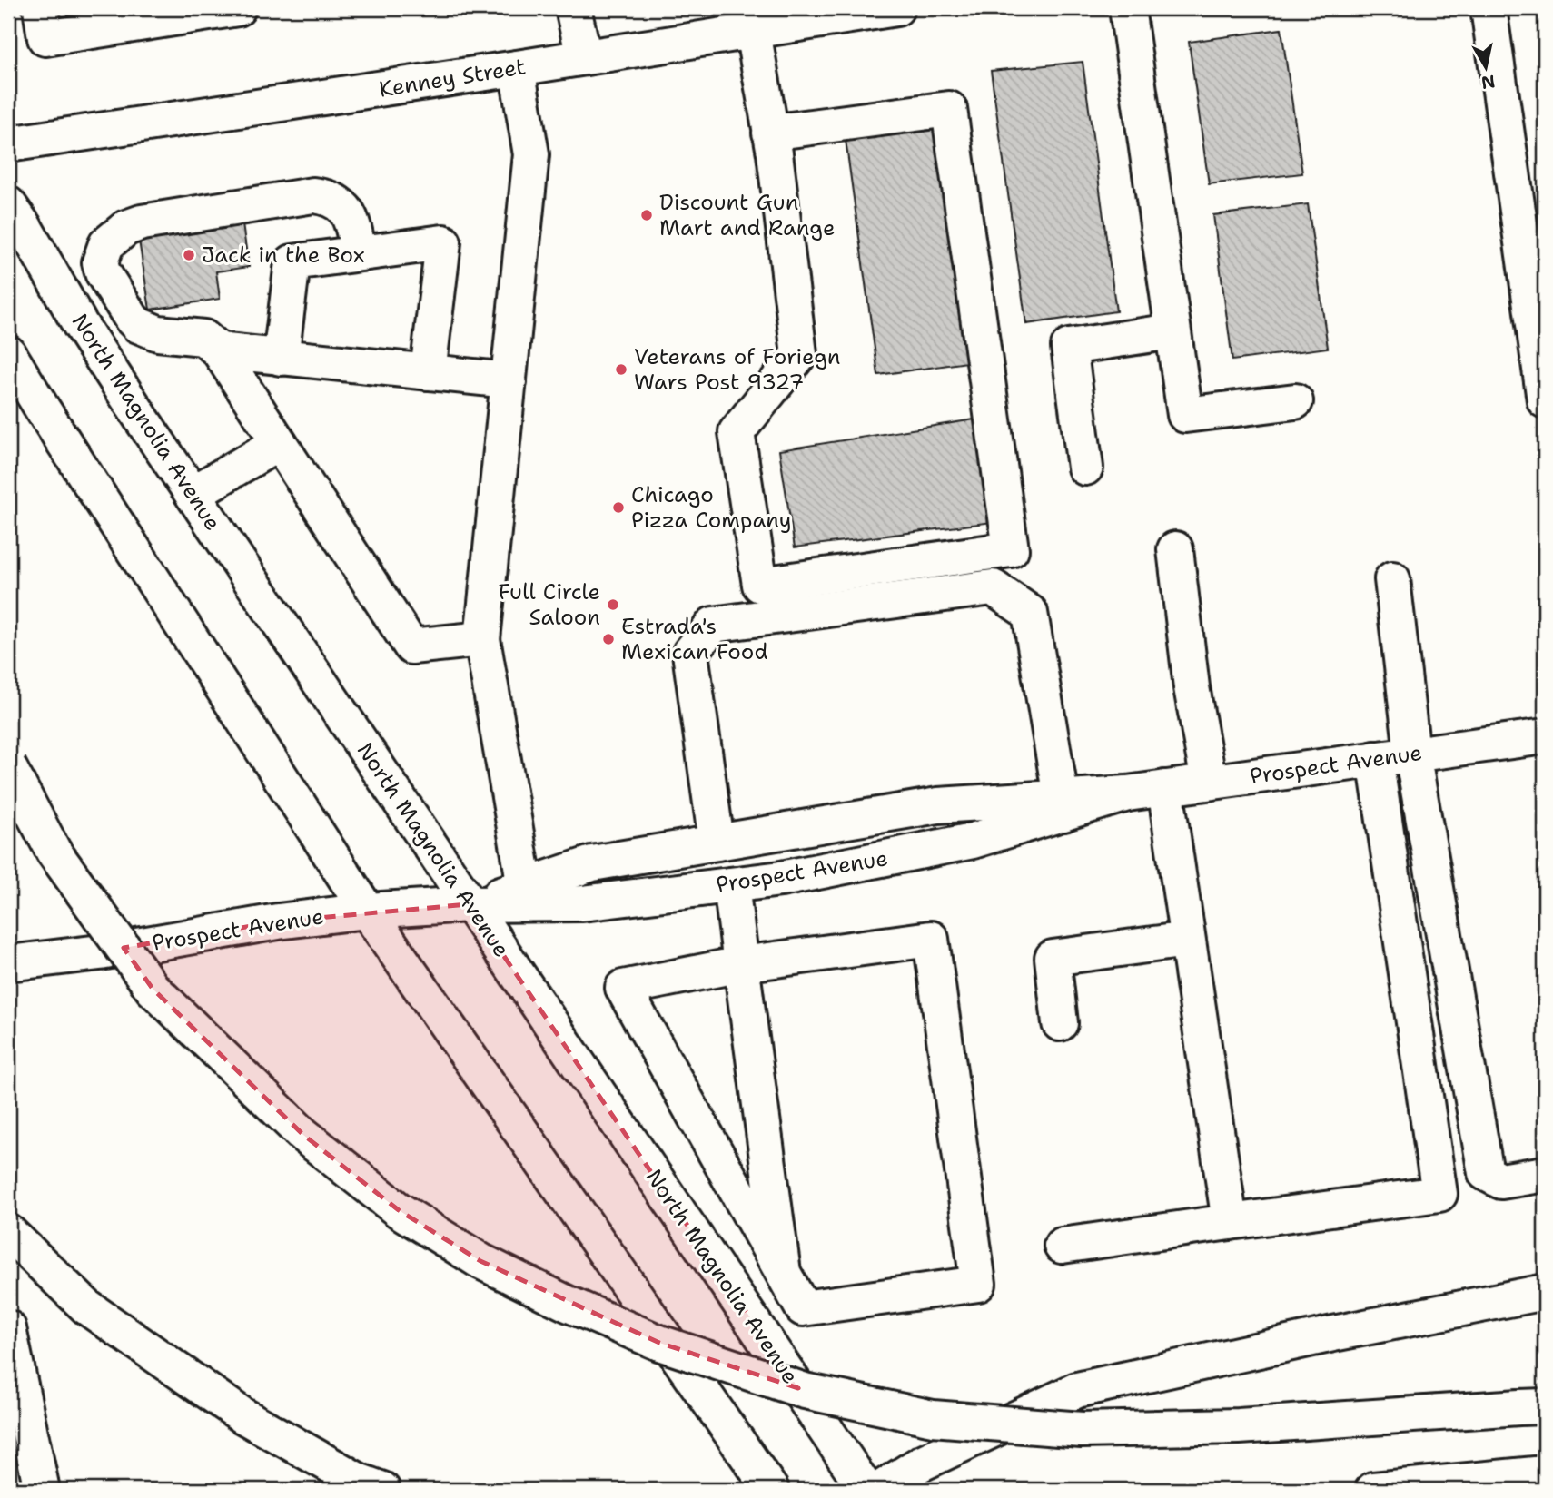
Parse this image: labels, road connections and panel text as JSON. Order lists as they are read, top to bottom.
{
  "streets": {
    "main road": ["Kenney Street", "North Magnolia Avenue", "Prospect Avenue"]
  },
  "crossings": [
    ["North Magnolia Avenue", "Prospect Avenue"]
  ],
  "places": [
    "Discount Gun Mart and Range",
    "Jack in the Box",
    "Veterans of Foriegn Wars Post 9327",
    "Chicago Pizza Company",
    "Full Circle Saloon",
    "Estrada's Mexican Food"
  ],
  "north": "bottom"
}
